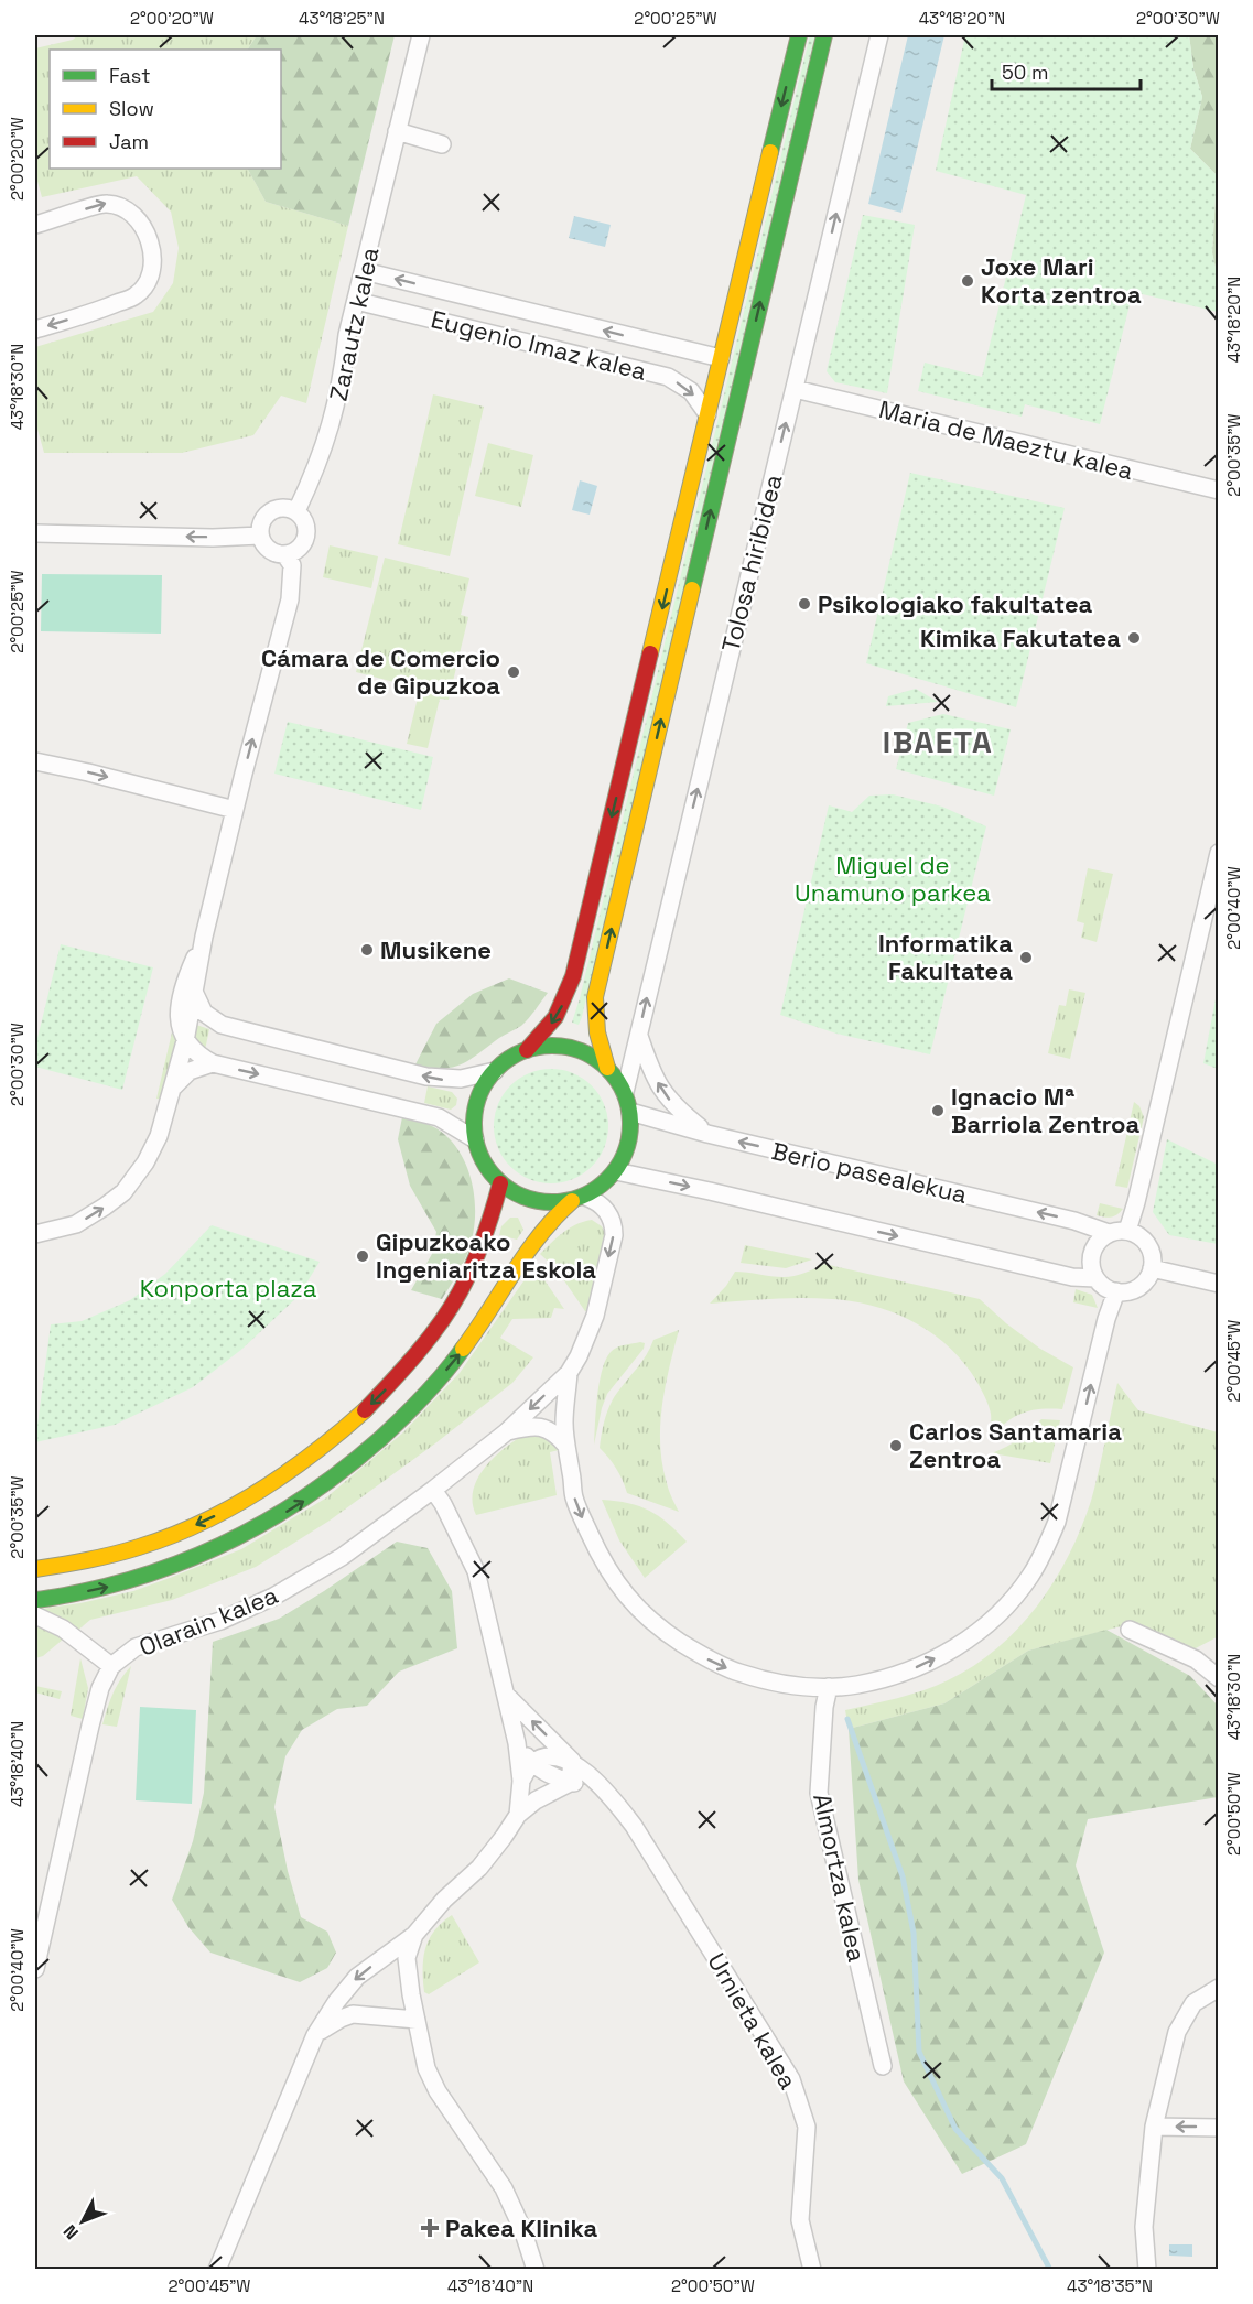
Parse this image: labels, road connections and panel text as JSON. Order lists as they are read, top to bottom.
{
  "streets": {
    "main road": ["Tolosa hiribidea"],
    "street": [
      "Zarautz kalea",
      "Eugenio Imaz kalea",
      "Maria de Maeztu kalea",
      "Berio pasealekua",
      "Olarain kalea",
      "Almortza kalea",
      "Urnieta kalea"
    ]
  },
  "crossings": [
    ["Zarautz kalea", "Eugenio Imaz kalea"],
    ["Maria de Maeztu kalea", "Tolosa hiribidea"],
    ["Tolosa hiribidea", "Berio pasealekua"]
  ],
  "districts": ["IBAETA"],
  "parks": ["Miguel de Unamuno parkea", "Konporta plaza"],
  "places": {
    "other": [
      "Joxe Mari Korta zentroa",
      "Psikologiako fakultatea",
      "Kimika Fakutatea",
      "Cámara de Comercio de Gipuzkoa",
      "Musikene",
      "Informatika Fakultatea",
      "Ignacio Mª Barriola Zentroa",
      "Gipuzkoako Ingeniaritza Eskola",
      "Carlos Santamaria Zentroa"
    ],
    "health": ["Pakea Klinika"]
  },
  "legend": ["Fast", "Slow", "Jam"],
  "scale_bar": "50 m",
  "north": "bottom left",
  "coordinates": [
    "2°00'20\"W",
    "43°18'25\"N",
    "2°00'25\"W",
    "43°18'20\"N",
    "2°00'30\"W",
    "43°18'30\"N",
    "2°00'35\"W",
    "2°00'40\"W",
    "2°00'45\"W",
    "43°18'40\"N",
    "2°00'50\"W",
    "43°18'35\"N"
  ]
}
